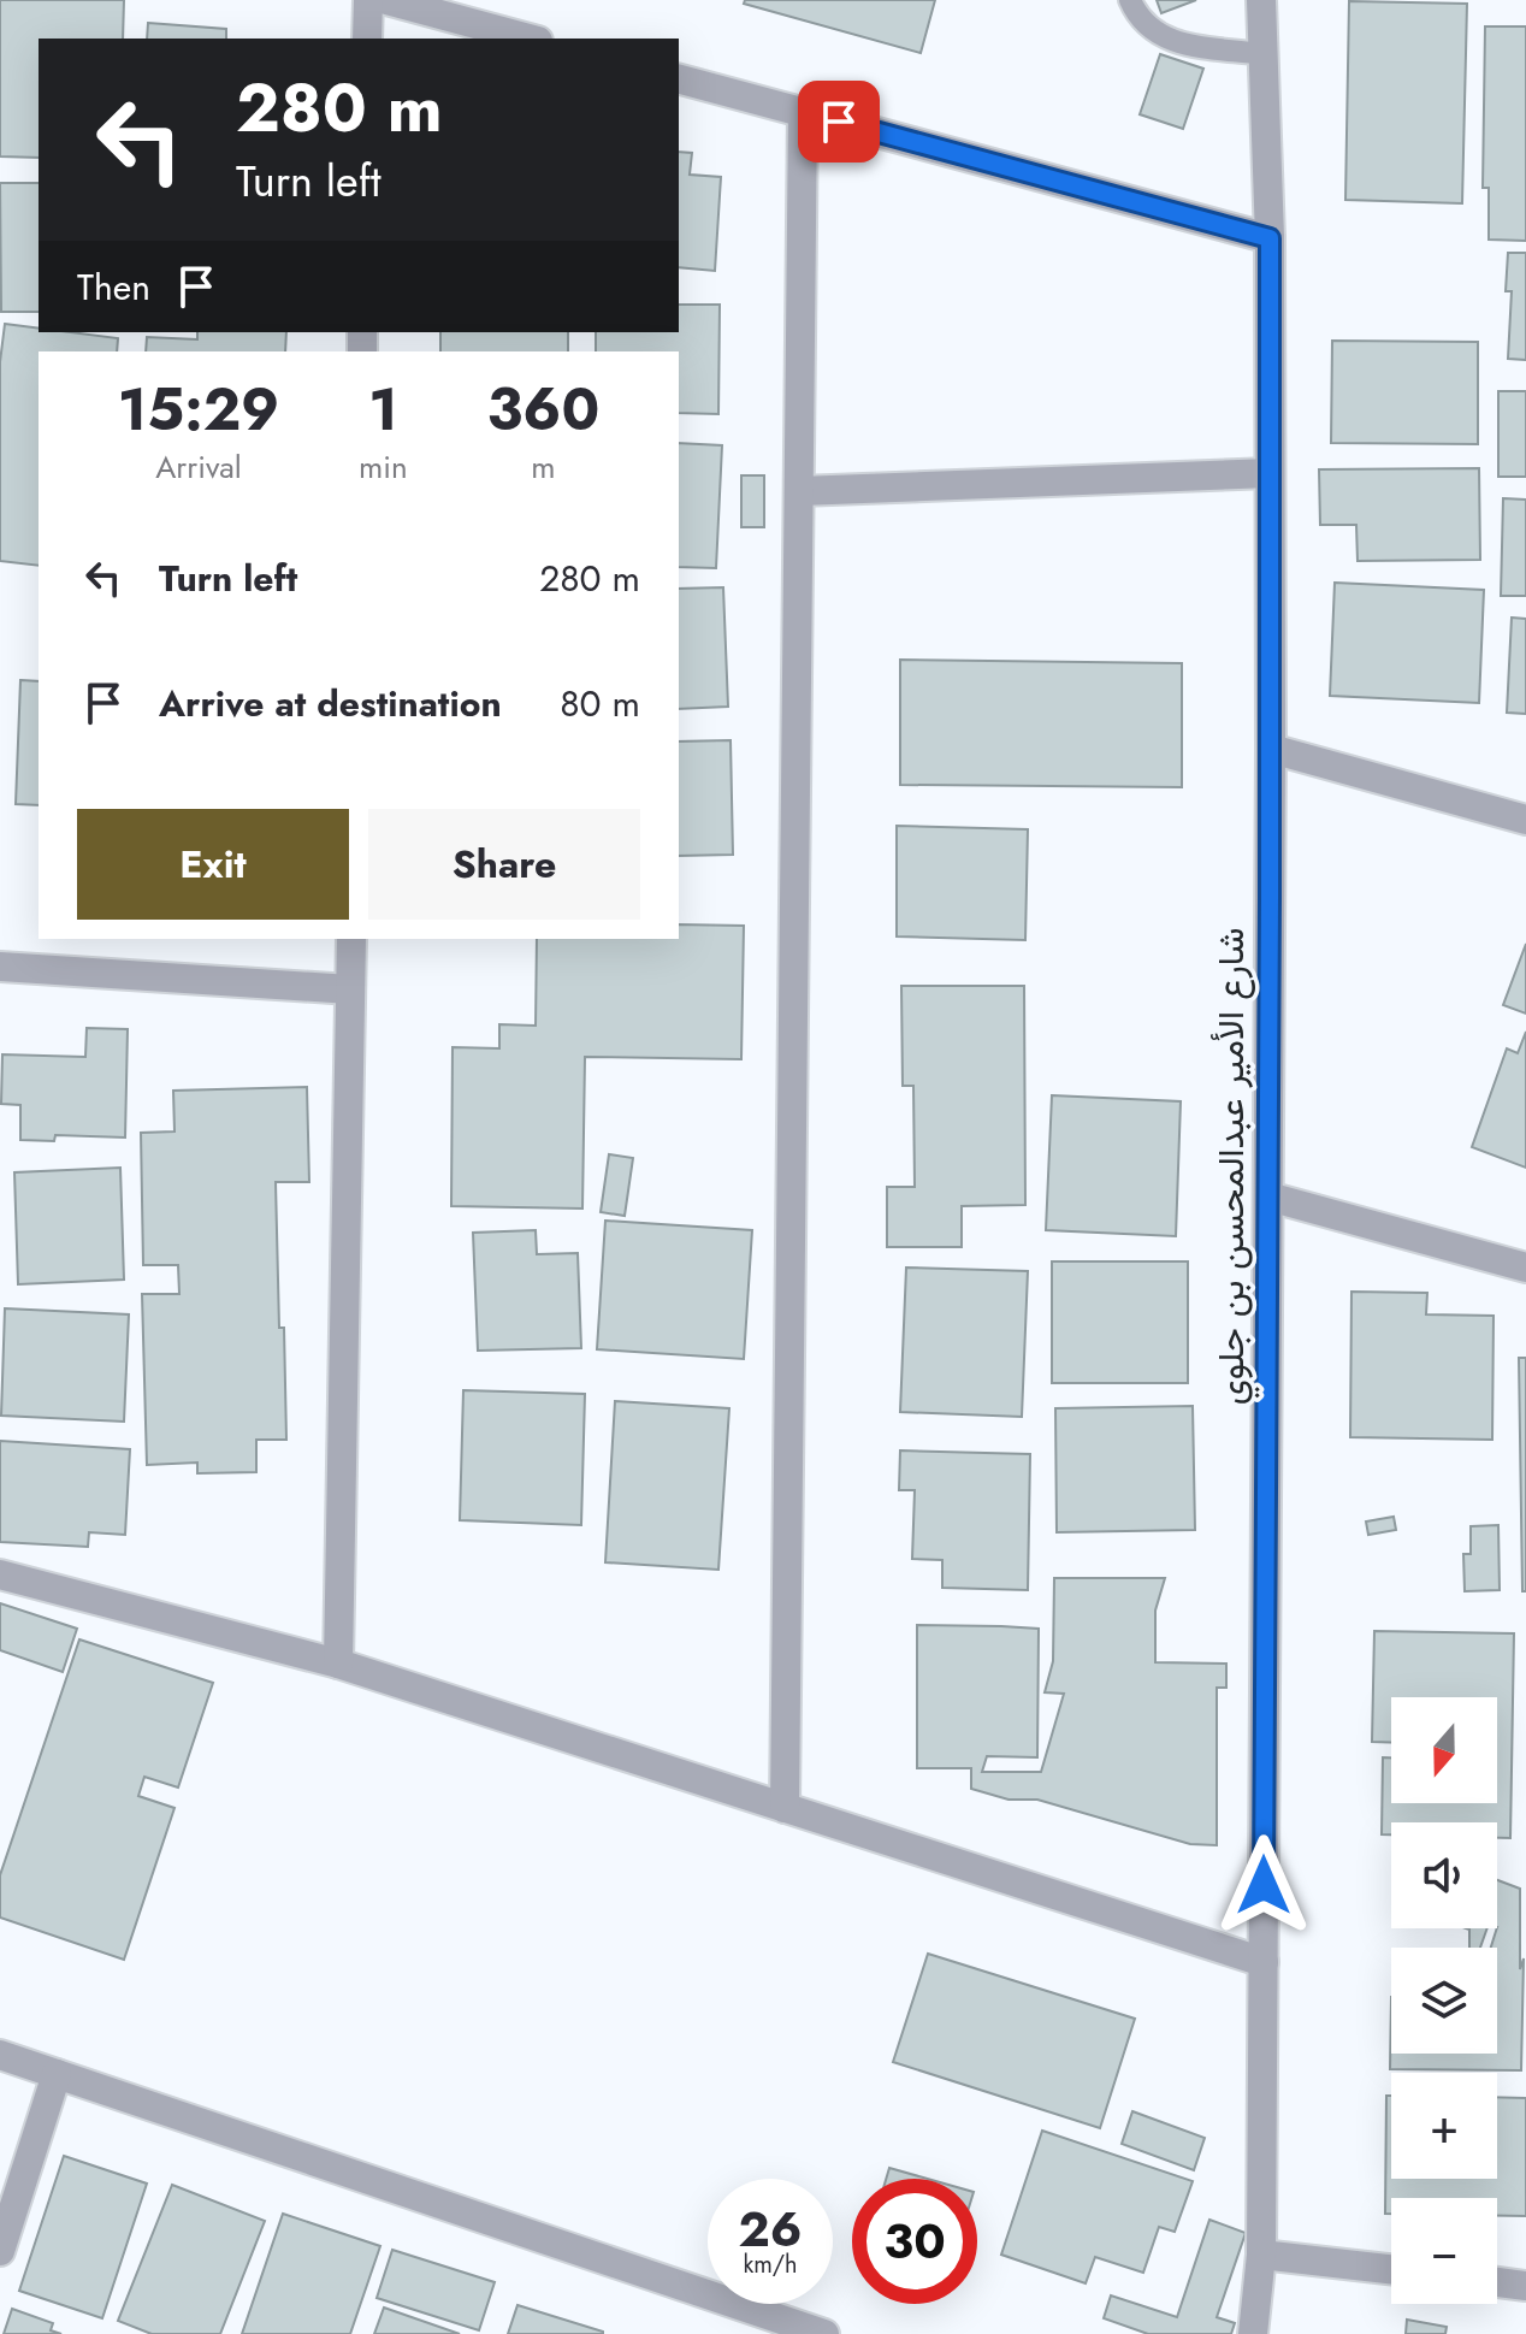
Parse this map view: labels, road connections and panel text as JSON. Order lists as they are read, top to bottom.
{
  "streets": {
    "street": ["شارع الأمير عبدالمحسن بن جلوي"]
  },
  "north": "bottom",
  "page": {
    "turn": ["280 m", "Turn left"],
    "then": "Then",
    "eta": [
      "15:29",
      "Arrival",
      "1",
      "min",
      "360",
      "m"
    ],
    "list": [
      {
        "name": "Turn left",
        "value": "280 m"
      },
      {
        "name": "Arrive at destination",
        "value": "80 m"
      }
    ],
    "buttons": ["Exit", "Share"],
    "map_buttons": ["+", "−"],
    "speed": "26 km/h",
    "limit": "30"
  }
}
